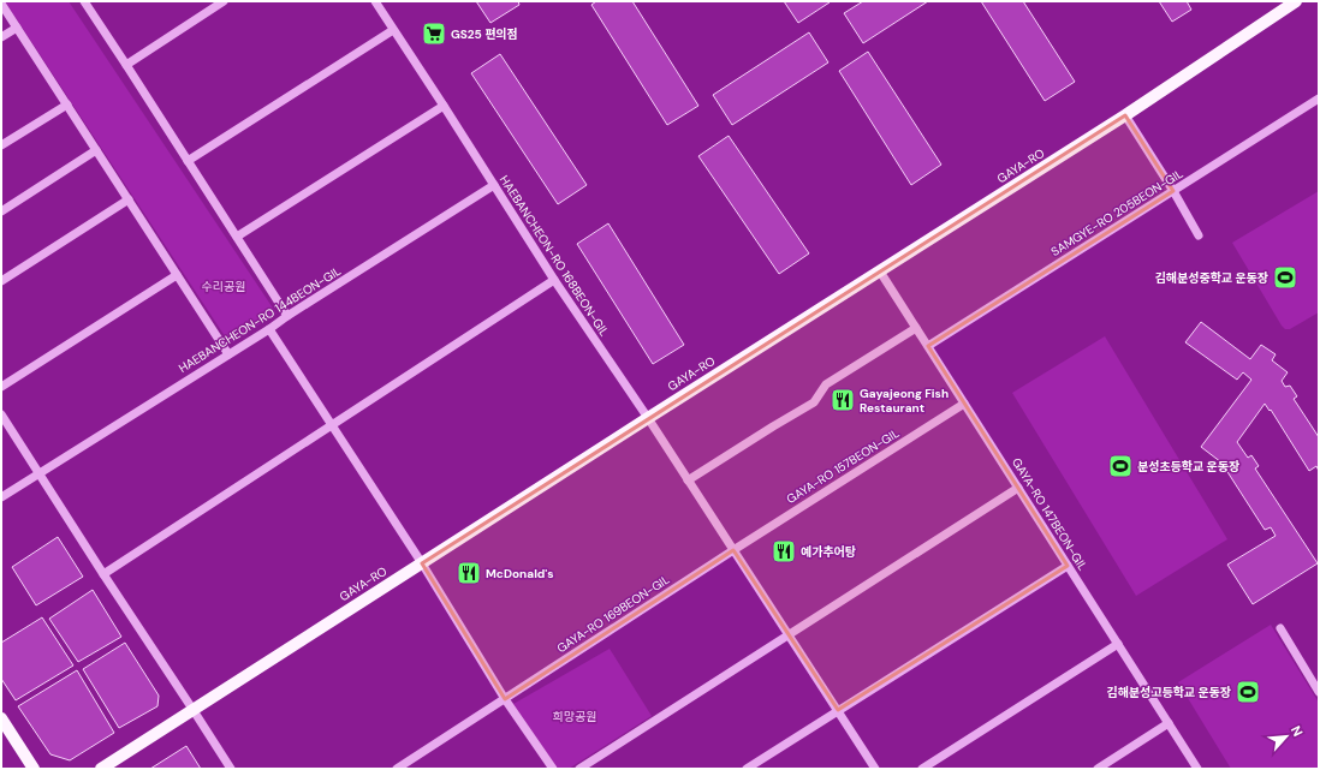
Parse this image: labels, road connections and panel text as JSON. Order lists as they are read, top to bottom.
{
  "streets": {
    "main road": ["GAYA-RO"],
    "street": [
      "SAMGYE-RO 205BEON-GIL",
      "HAEBANCHEON-RO 168BEON-GIL",
      "HAEBANCHEON-RO 144BEON-GIL",
      "GAYA-RO 157BEON-GIL",
      "GAYA-RO 147BEON-GIL",
      "GAYA-RO 169BEON-GIL"
    ]
  },
  "crossings": [
    ["GAYA-RO", "HAEBANCHEON-RO 168BEON-GIL"],
    ["GAYA-RO", "GAYA-RO 147BEON-GIL"],
    ["SAMGYE-RO 205BEON-GIL", "GAYA-RO 147BEON-GIL"],
    ["HAEBANCHEON-RO 168BEON-GIL", "HAEBANCHEON-RO 144BEON-GIL"],
    ["GAYA-RO 157BEON-GIL", "GAYA-RO 147BEON-GIL"],
    ["GAYA-RO 157BEON-GIL", "GAYA-RO 169BEON-GIL"]
  ],
  "parks": ["수리공원", "희망공원"],
  "places": {
    "supermarket": ["GS25 편의점"],
    "sports": ["김해분성중학교 운동장", "분성초등학교 운동장", "김해분성고등학교 운동장"],
    "restaurant": ["Gayajeong Fish Restaurant", "예가추어탕", "McDonald's"]
  },
  "north": "top right"
}
